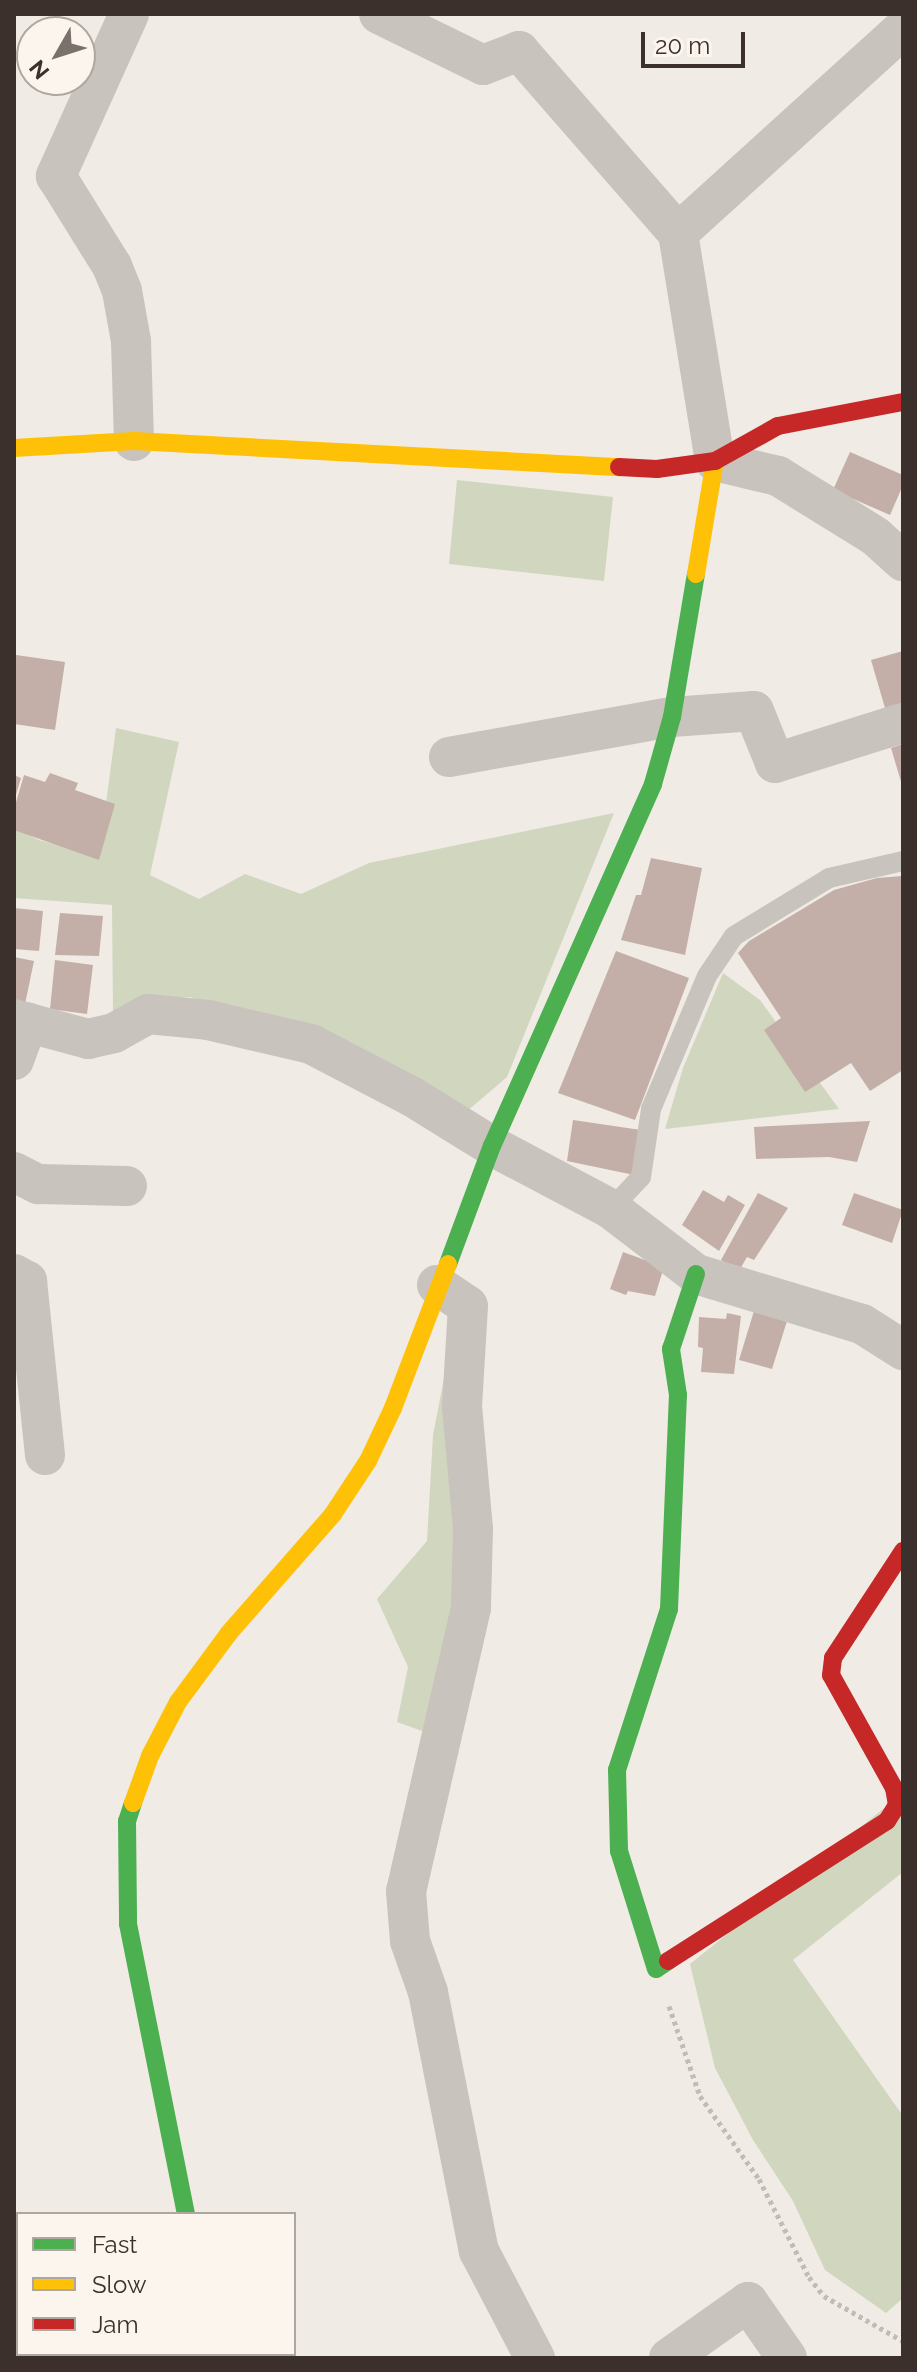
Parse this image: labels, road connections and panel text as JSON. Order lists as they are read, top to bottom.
{
  "legend": ["Fast", "Slow", "Jam"],
  "scale_bar": "20 m",
  "north": "bottom left"
}
